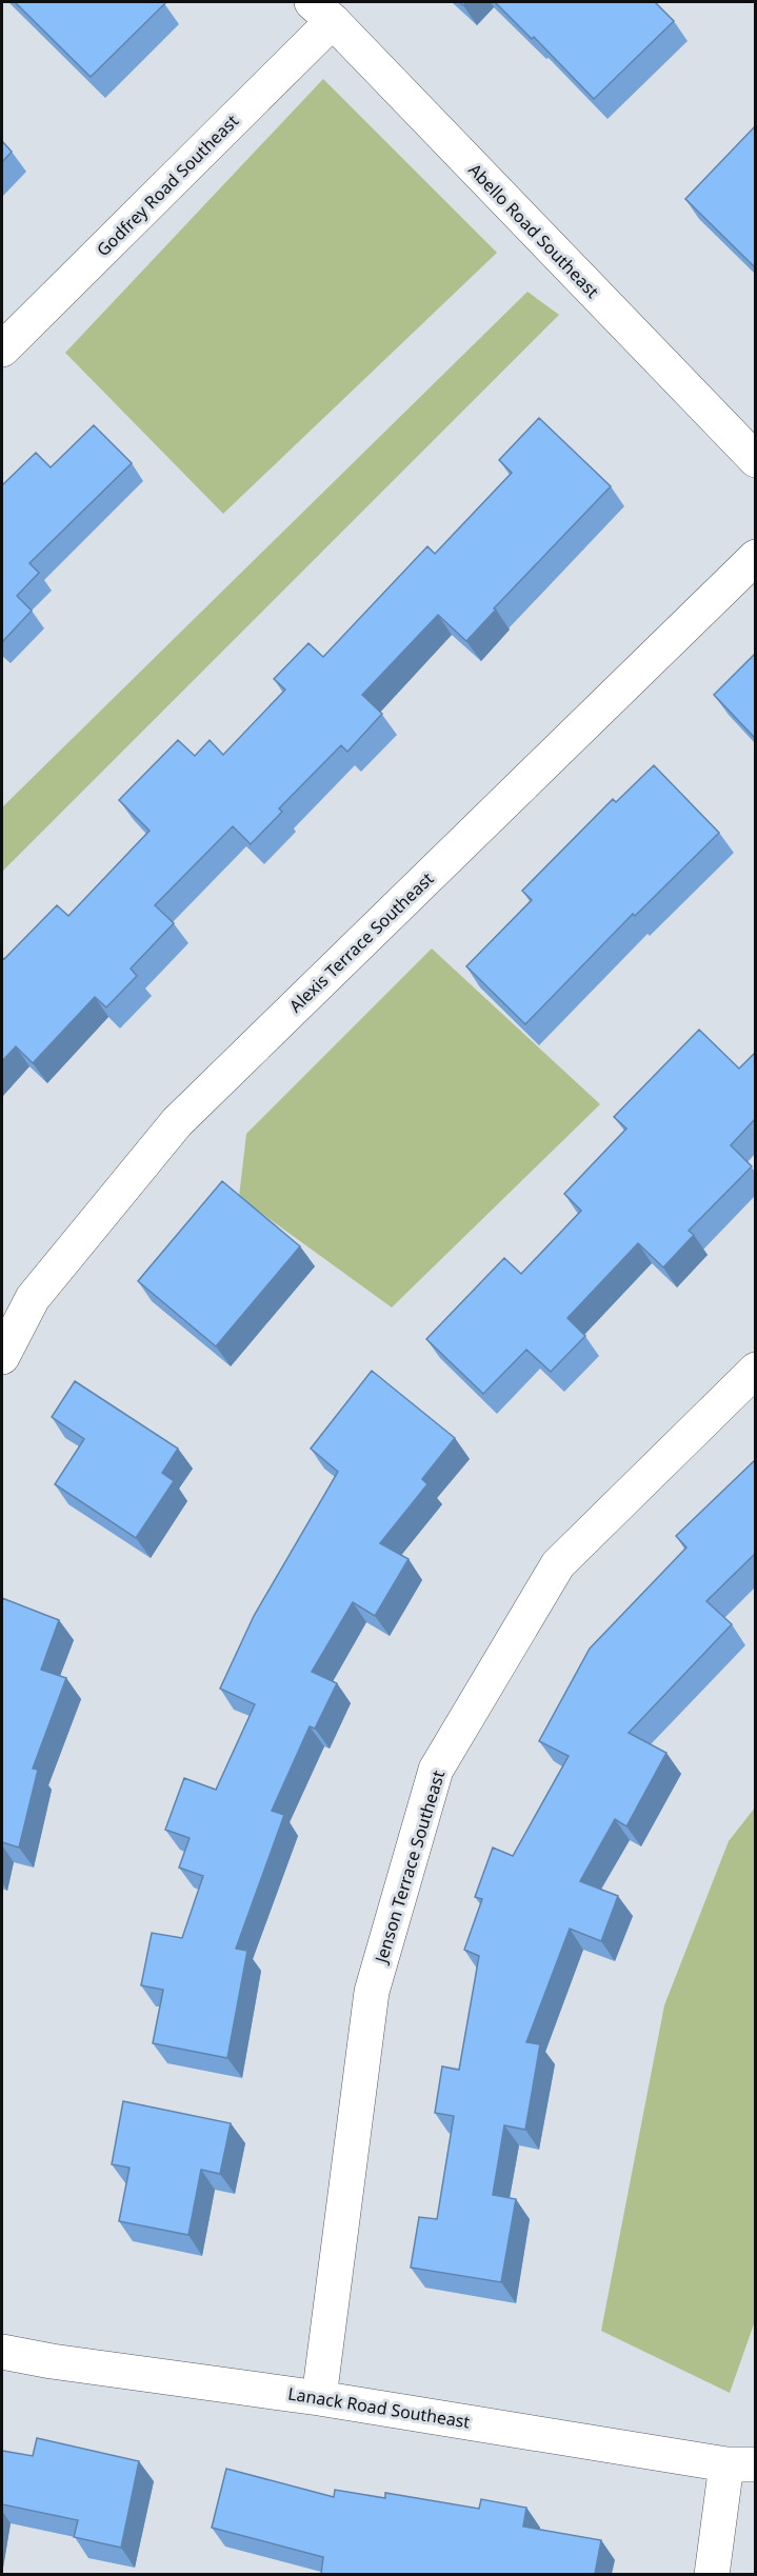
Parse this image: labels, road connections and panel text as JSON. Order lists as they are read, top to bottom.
{
  "streets": {
    "street": [
      "Godfrey Road Southeast",
      "Abello Road Southeast",
      "Alexis Terrace Southeast",
      "Jenson Terrace Southeast",
      "Lanack Road Southeast"
    ]
  },
  "crossings": [
    ["Godfrey Road Southeast", "Abello Road Southeast"],
    ["Jenson Terrace Southeast", "Lanack Road Southeast"]
  ]
}
